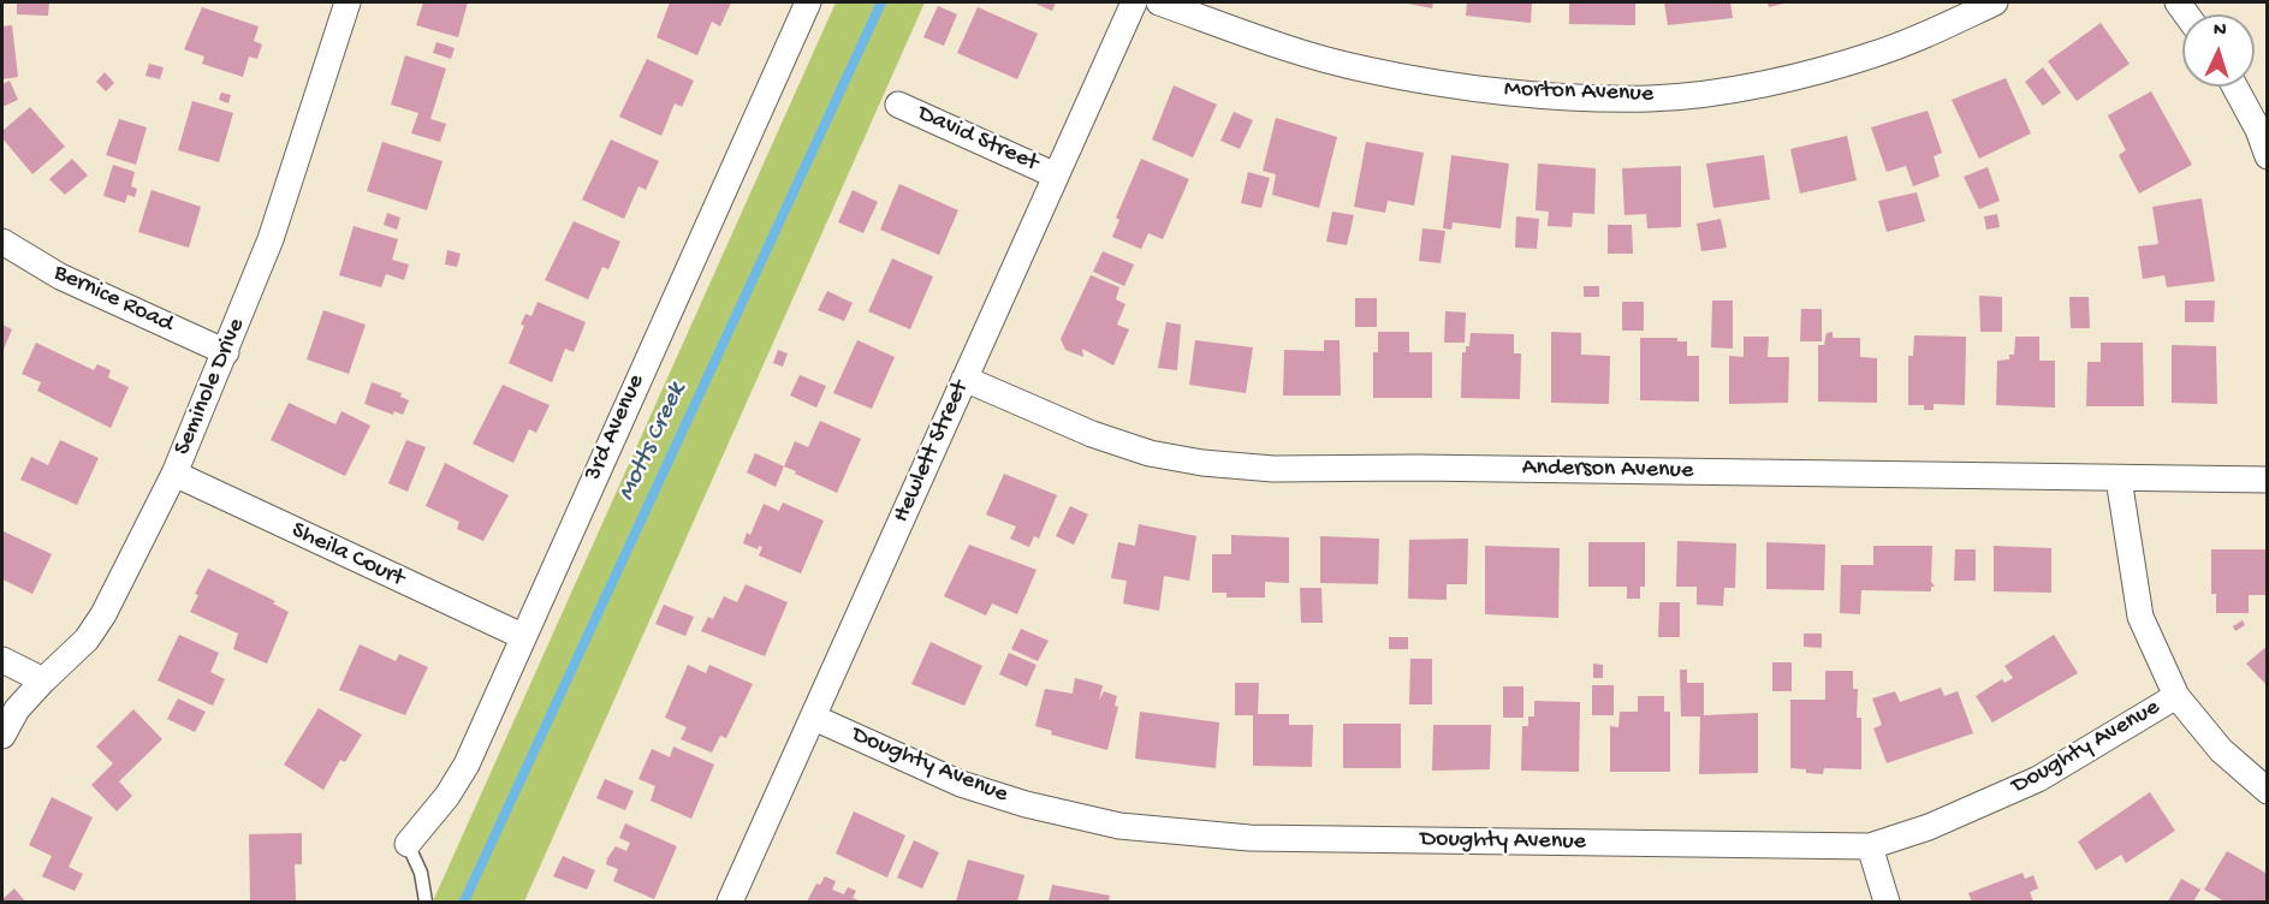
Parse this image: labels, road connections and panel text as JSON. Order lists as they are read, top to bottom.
{
  "streets": {
    "street": [
      "Morton Avenue",
      "David Street",
      "Bernice Road",
      "Seminole Drive",
      "3rd Avenue",
      "Hewlett Street",
      "Anderson Avenue",
      "Sheila Court",
      "Doughty Avenue"
    ]
  },
  "crossings": [
    ["David Street", "Hewlett Street"],
    ["Bernice Road", "Seminole Drive"],
    ["Seminole Drive", "Sheila Court"],
    ["3rd Avenue", "Sheila Court"],
    ["Hewlett Street", "Anderson Avenue"],
    ["Hewlett Street", "Doughty Avenue"]
  ],
  "water": ["Motts Creek"],
  "north": "top"
}
